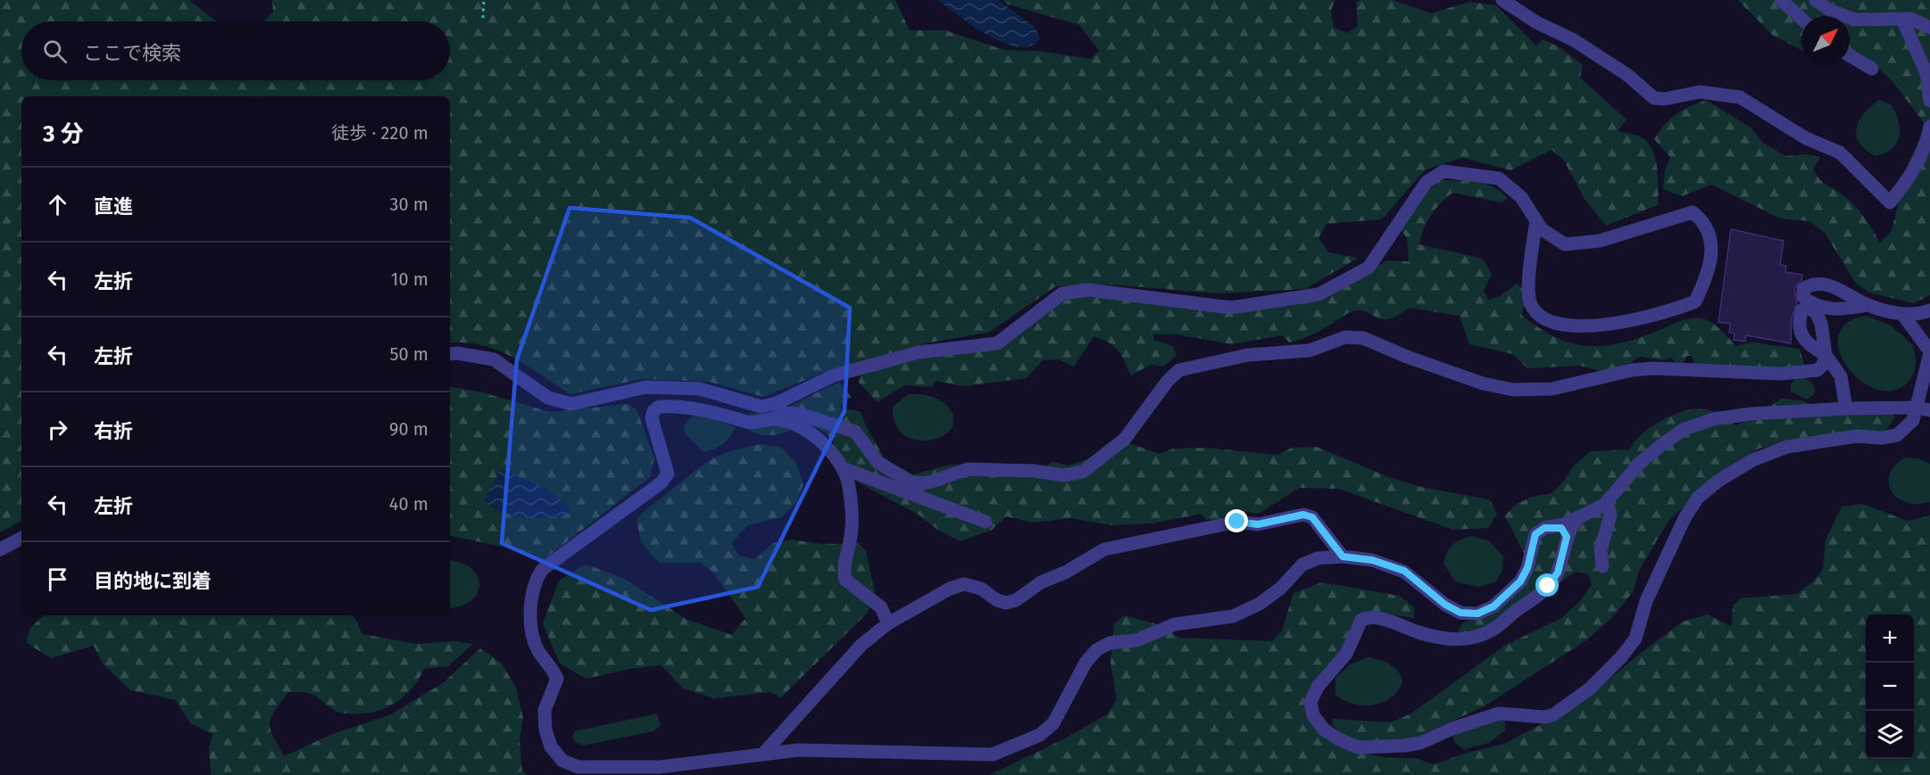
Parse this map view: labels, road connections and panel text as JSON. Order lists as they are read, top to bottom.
{
  "north": "top right",
  "page": {
    "search": "ここで検索",
    "heading": ["3 分", "徒歩 · 220 m"],
    "list": [
      ["直進", "30 m"],
      ["左折", "10 m"],
      ["左折", "50 m"],
      ["右折", "90 m"],
      ["左折", "40 m"],
      "目的地に到着"
    ],
    "map_buttons": ["+", "−"]
  }
}
